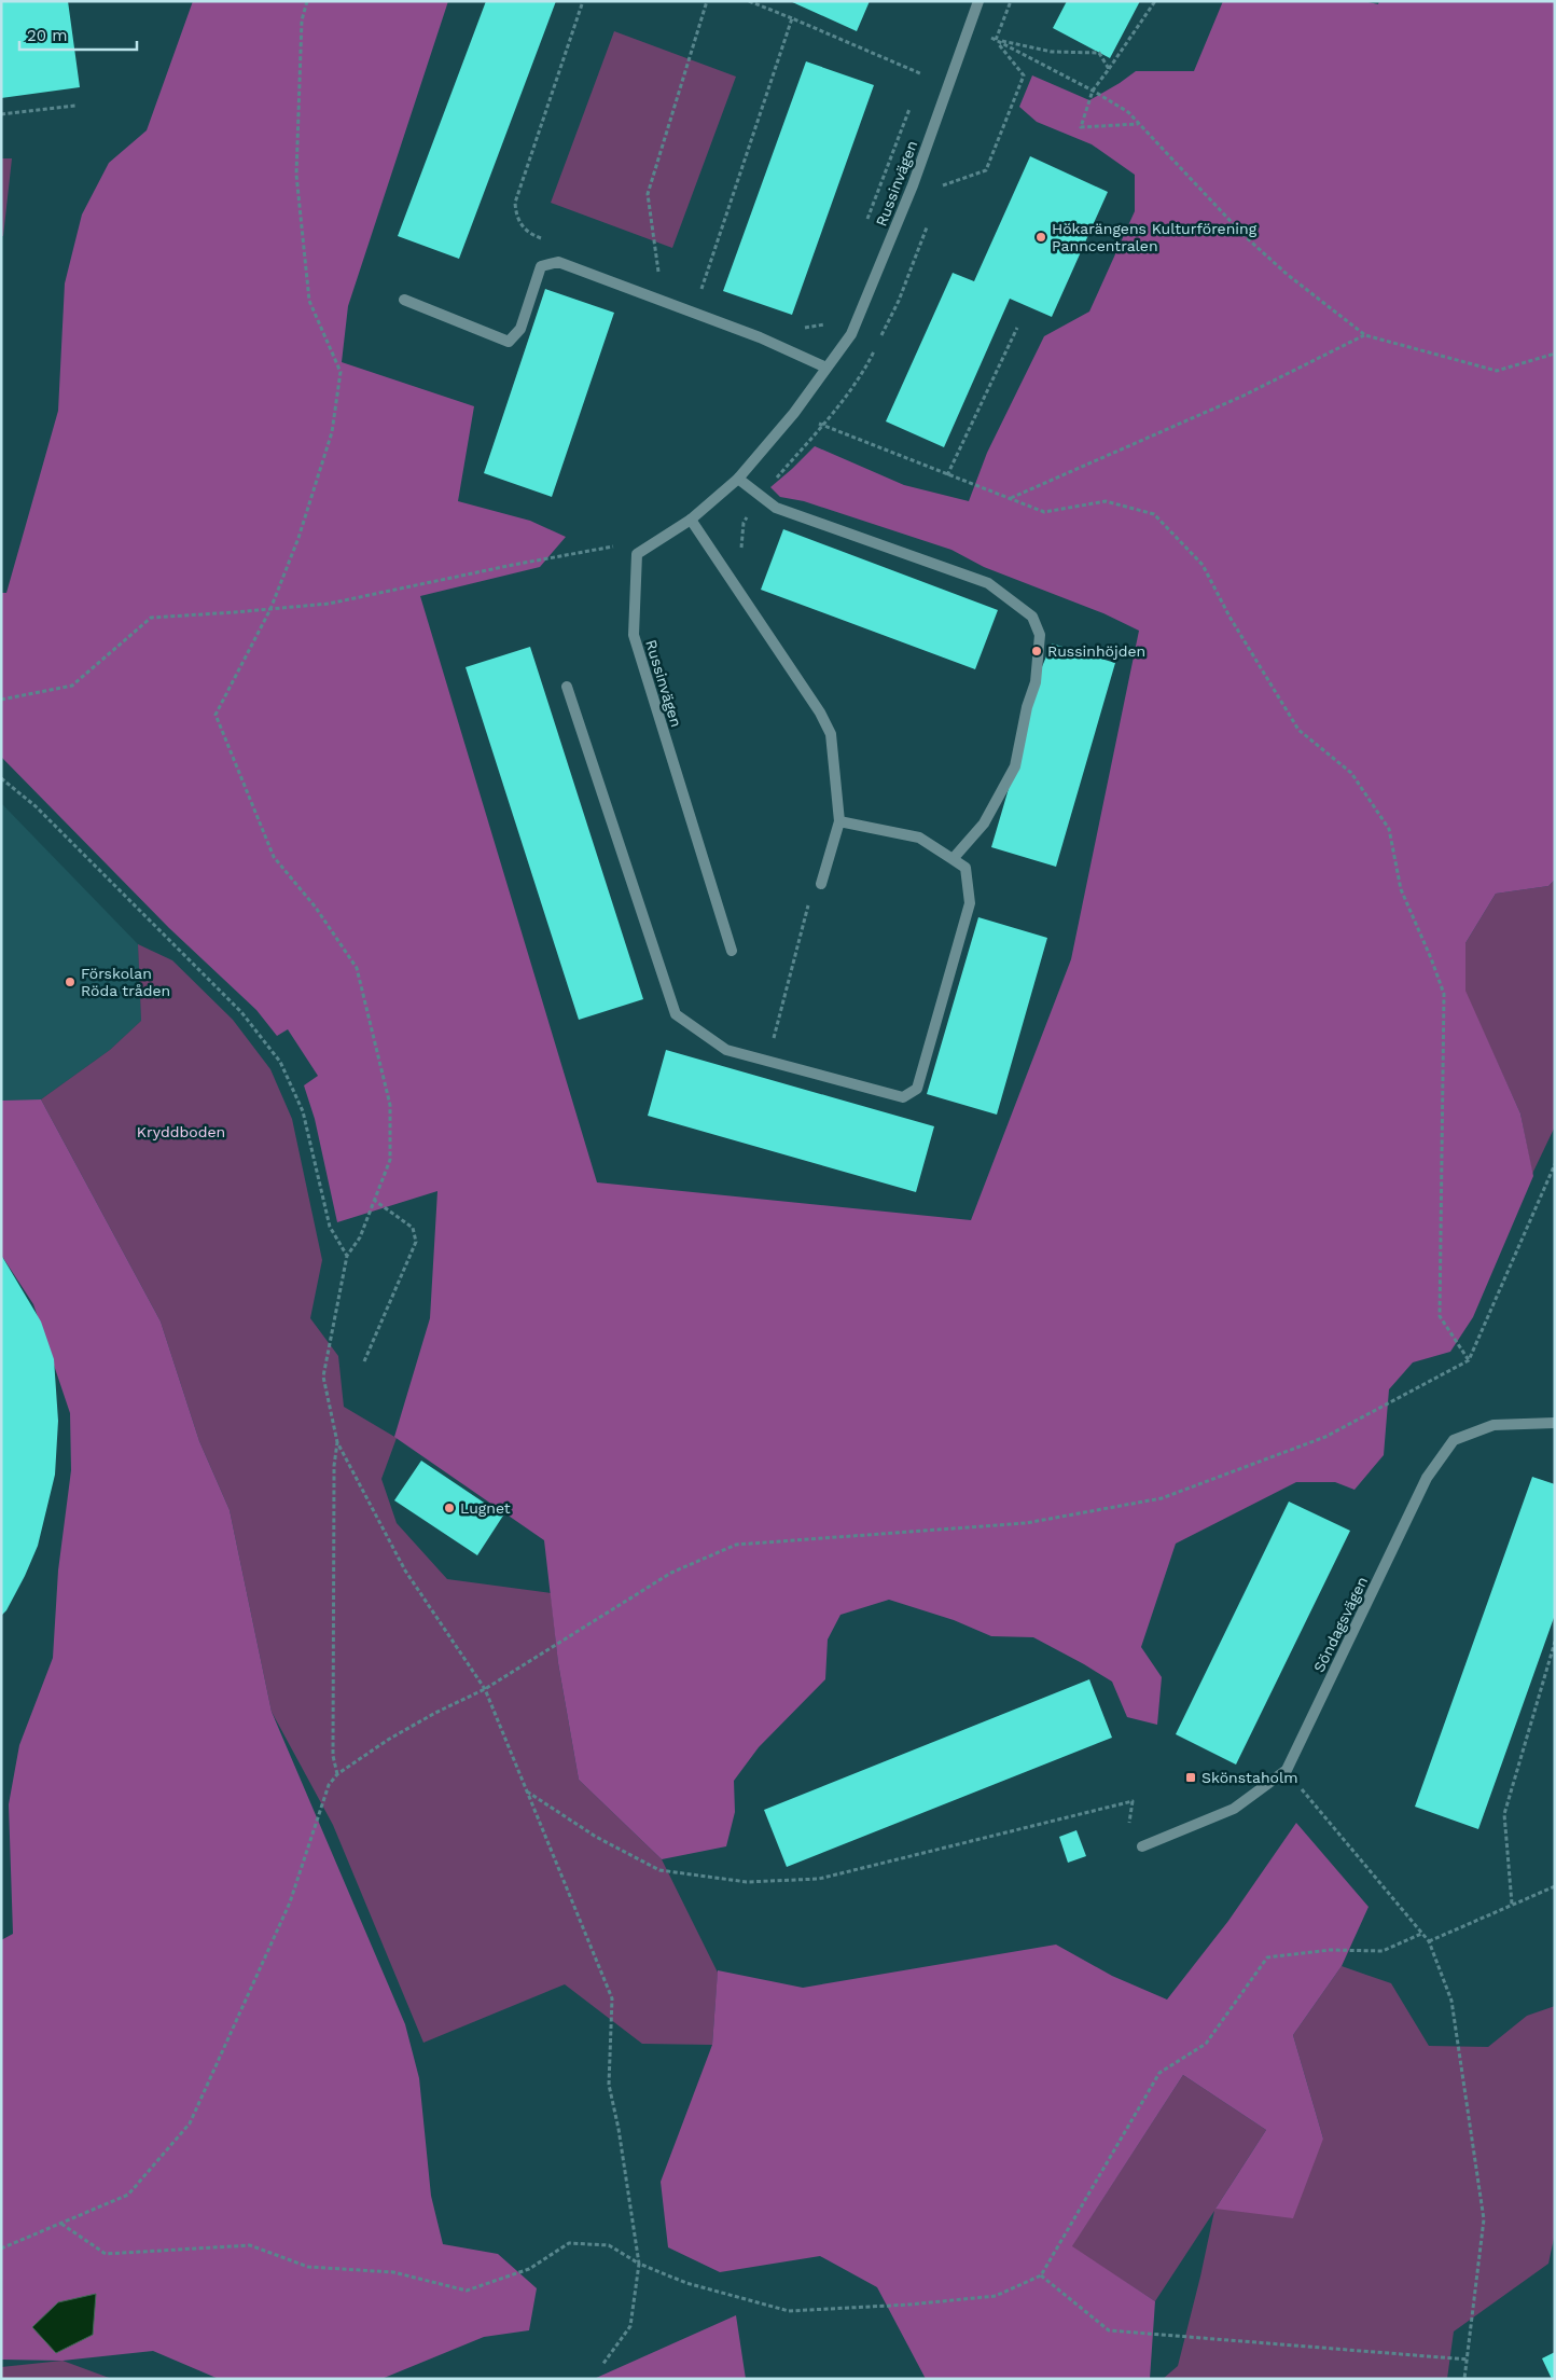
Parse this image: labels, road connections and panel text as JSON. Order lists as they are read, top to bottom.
{
  "streets": {
    "street": ["Russinvägen", "Söndagsvägen"]
  },
  "parks": ["Kryddboden"],
  "places": {
    "other": [
      "Hökarängens Kulturförening Panncentralen",
      "Russinhöjden",
      "Förskolan Röda tråden",
      "Lugnet"
    ],
    "transit": ["Skönstaholm"]
  },
  "scale_bar": "20 m"
}
